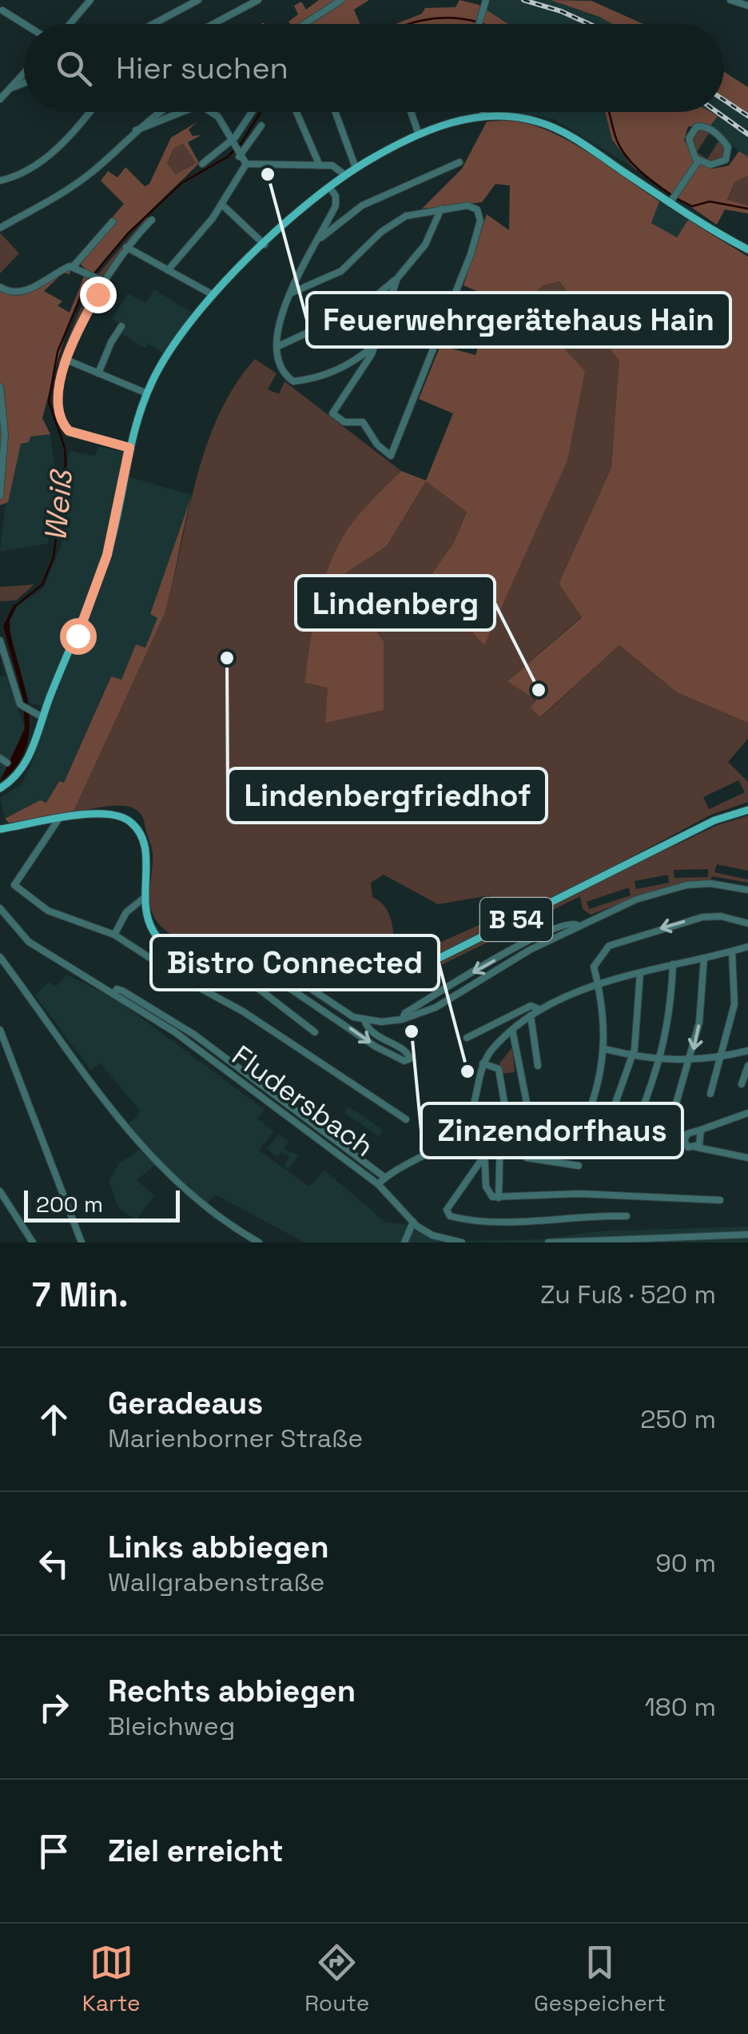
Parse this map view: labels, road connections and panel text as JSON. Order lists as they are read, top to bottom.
{
  "streets": {
    "main road": ["B 54"],
    "street": ["Fludersbach"]
  },
  "water": ["Weiß"],
  "places": [
    "Feuerwehrgerätehaus Hain",
    "Lindenbergfriedhof",
    "Lindenberg",
    "Zinzendorfhaus",
    "Bistro Connected"
  ],
  "scale_bar": "200 m",
  "page": {
    "search": "Hier suchen",
    "scale": "200 m",
    "heading": ["7 Min.", "Zu Fuß · 520 m"],
    "list": [
      ["Geradeaus", "Marienborner Straße", "250 m"],
      ["Links abbiegen", "Wallgrabenstraße", "90 m"],
      ["Rechts abbiegen", "Bleichweg", "180 m"],
      "Ziel erreicht"
    ],
    "nav": ["Karte", "Route", "Gespeichert"]
  }
}
